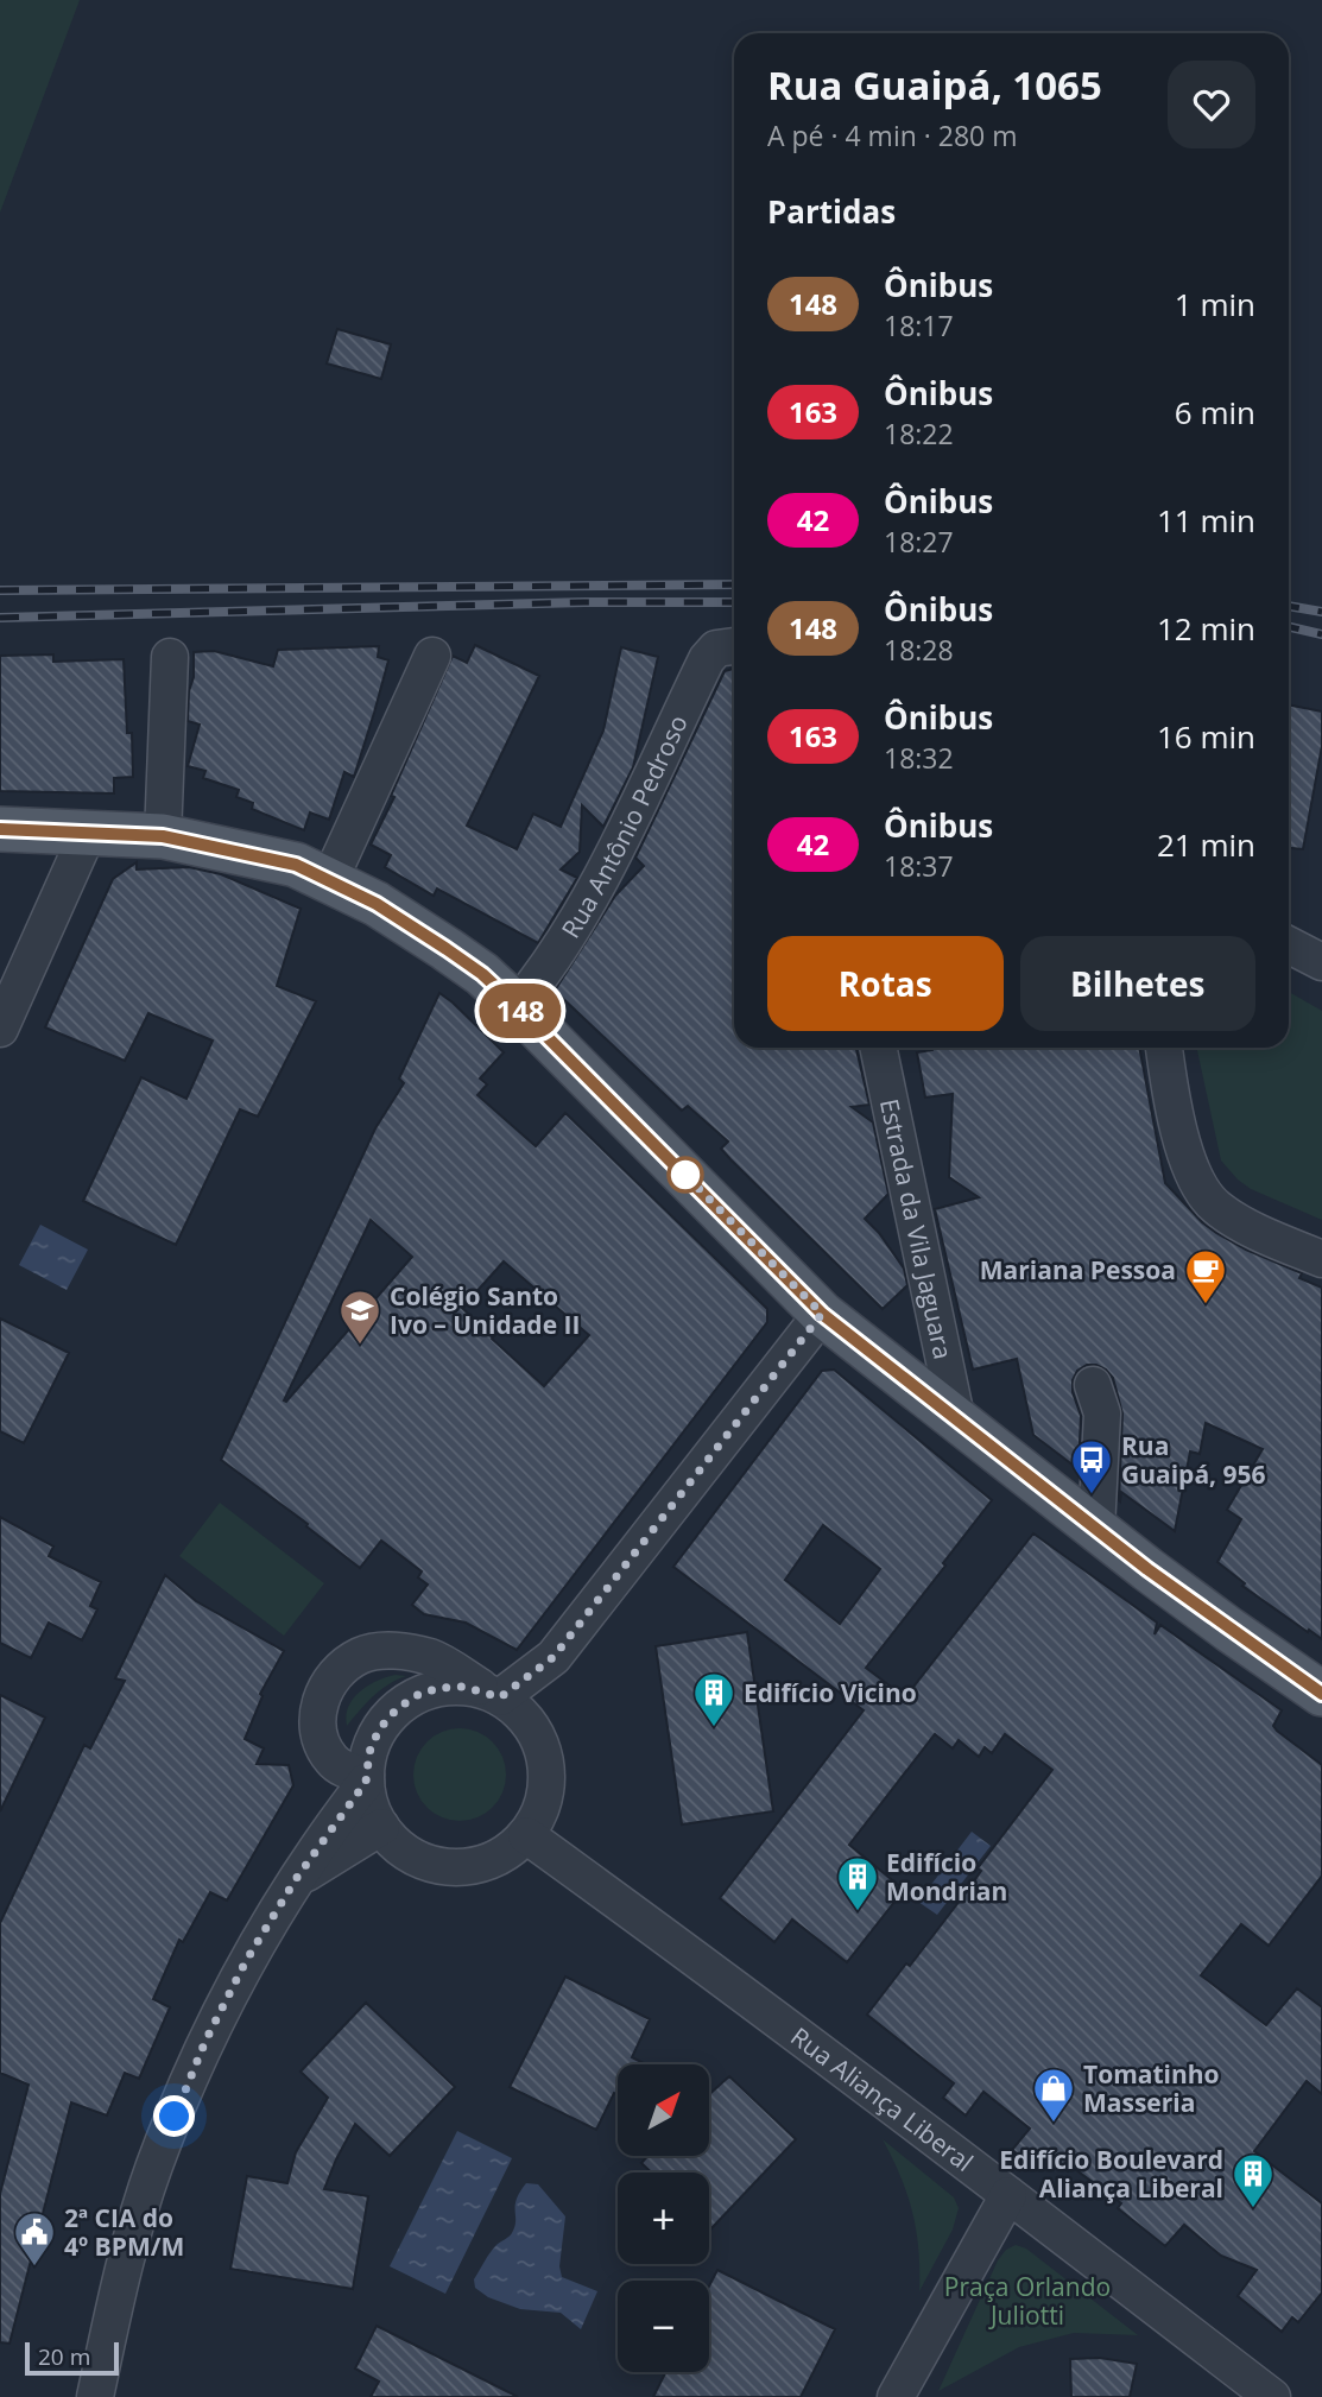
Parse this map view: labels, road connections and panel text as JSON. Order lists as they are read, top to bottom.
{
  "streets": {
    "street": ["Rua Antônio Pedroso", "Estrada da Vila Jaguara", "Rua Aliança Liberal"]
  },
  "parks": ["Praça Orlando Juliotti"],
  "places": {
    "cafe": ["Mariana Pessoa"],
    "school or university": ["Colégio Santo Ivo – Unidade II"],
    "bus stop": ["Rua Guaipá, 956"],
    "building": ["Edifício Vicino", "Edifício Mondrian", "Edifício Boulevard Aliança Liberal"],
    "shop": ["Tomatinho Masseria"],
    "public building": ["2ª CIA do 4º BPM/M"]
  },
  "lines": ["bus line 148"],
  "scale_bar": "20 m",
  "north": "top right",
  "page": {
    "on_map": "148",
    "heading": [
      ["Rua Guaipá, 1065", "A pé · 4 min · 280 m"],
      "Partidas"
    ],
    "list": [
      {
        "mark": "148",
        "name": "Ônibus",
        "note": "18:17",
        "value": "1 min"
      },
      {
        "mark": "163",
        "name": "Ônibus",
        "note": "18:22",
        "value": "6 min"
      },
      {
        "mark": "42",
        "name": "Ônibus",
        "note": "18:27",
        "value": "11 min"
      },
      {
        "mark": "148",
        "name": "Ônibus",
        "note": "18:28",
        "value": "12 min"
      },
      {
        "mark": "163",
        "name": "Ônibus",
        "note": "18:32",
        "value": "16 min"
      },
      {
        "mark": "42",
        "name": "Ônibus",
        "note": "18:37",
        "value": "21 min"
      }
    ],
    "buttons": ["Rotas", "Bilhetes"],
    "map_buttons": ["+", "−"],
    "scale": "20 m"
  }
}
